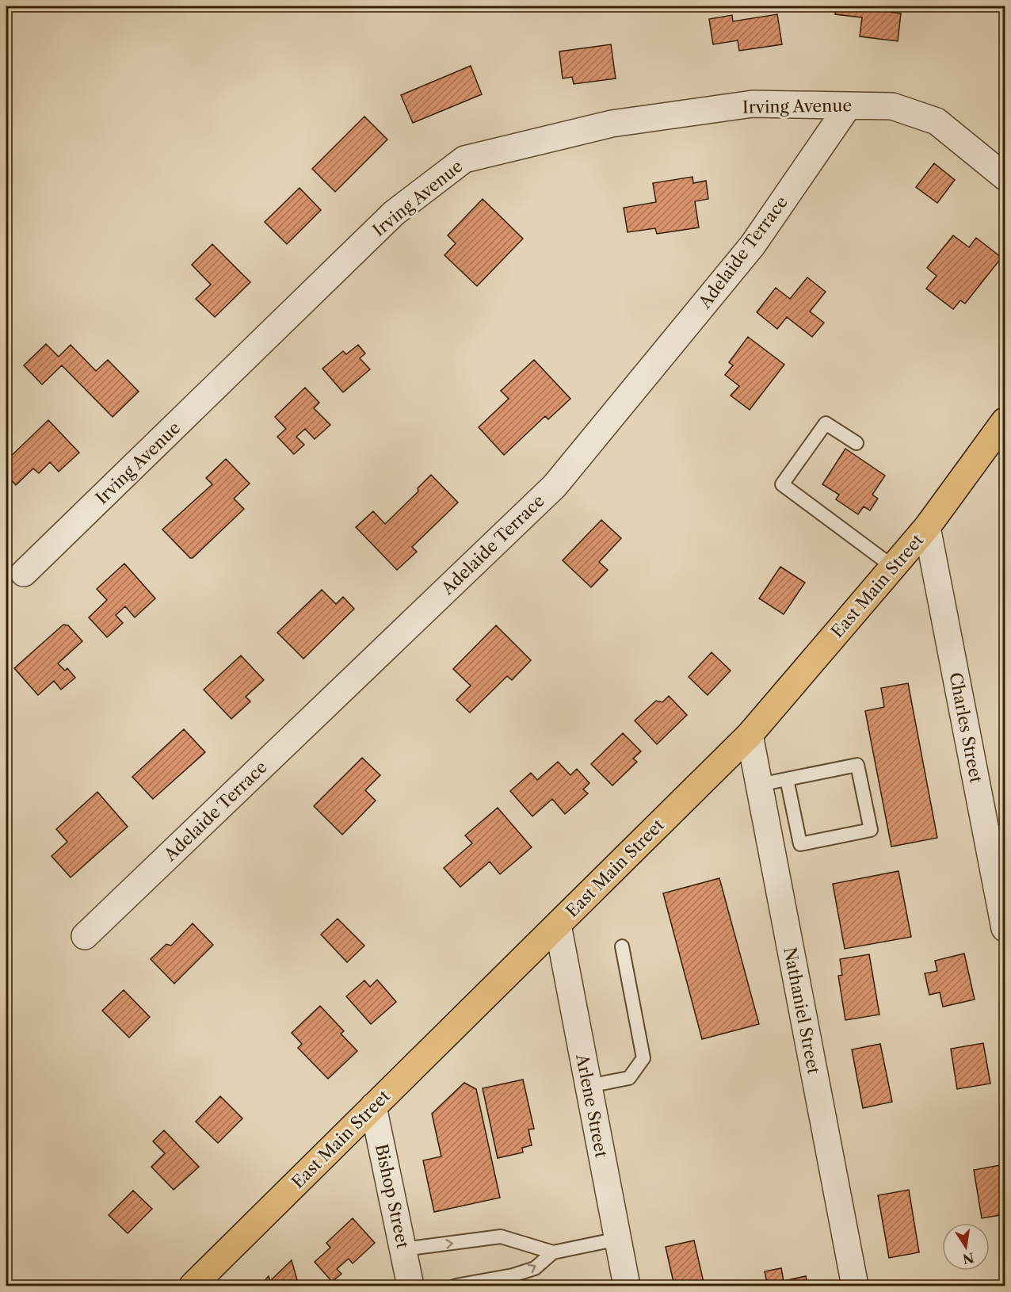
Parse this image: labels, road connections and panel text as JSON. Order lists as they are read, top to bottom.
{
  "streets": {
    "highway": ["East Main Street"],
    "street": [
      "Irving Avenue",
      "Adelaide Terrace",
      "Charles Street",
      "Nathaniel Street",
      "Arlene Street",
      "Bishop Street"
    ]
  },
  "crossings": [
    ["Irving Avenue", "Adelaide Terrace"],
    ["East Main Street", "Charles Street"],
    ["East Main Street", "Nathaniel Street"],
    ["East Main Street", "Arlene Street"],
    ["East Main Street", "Bishop Street"]
  ],
  "north": "bottom"
}
